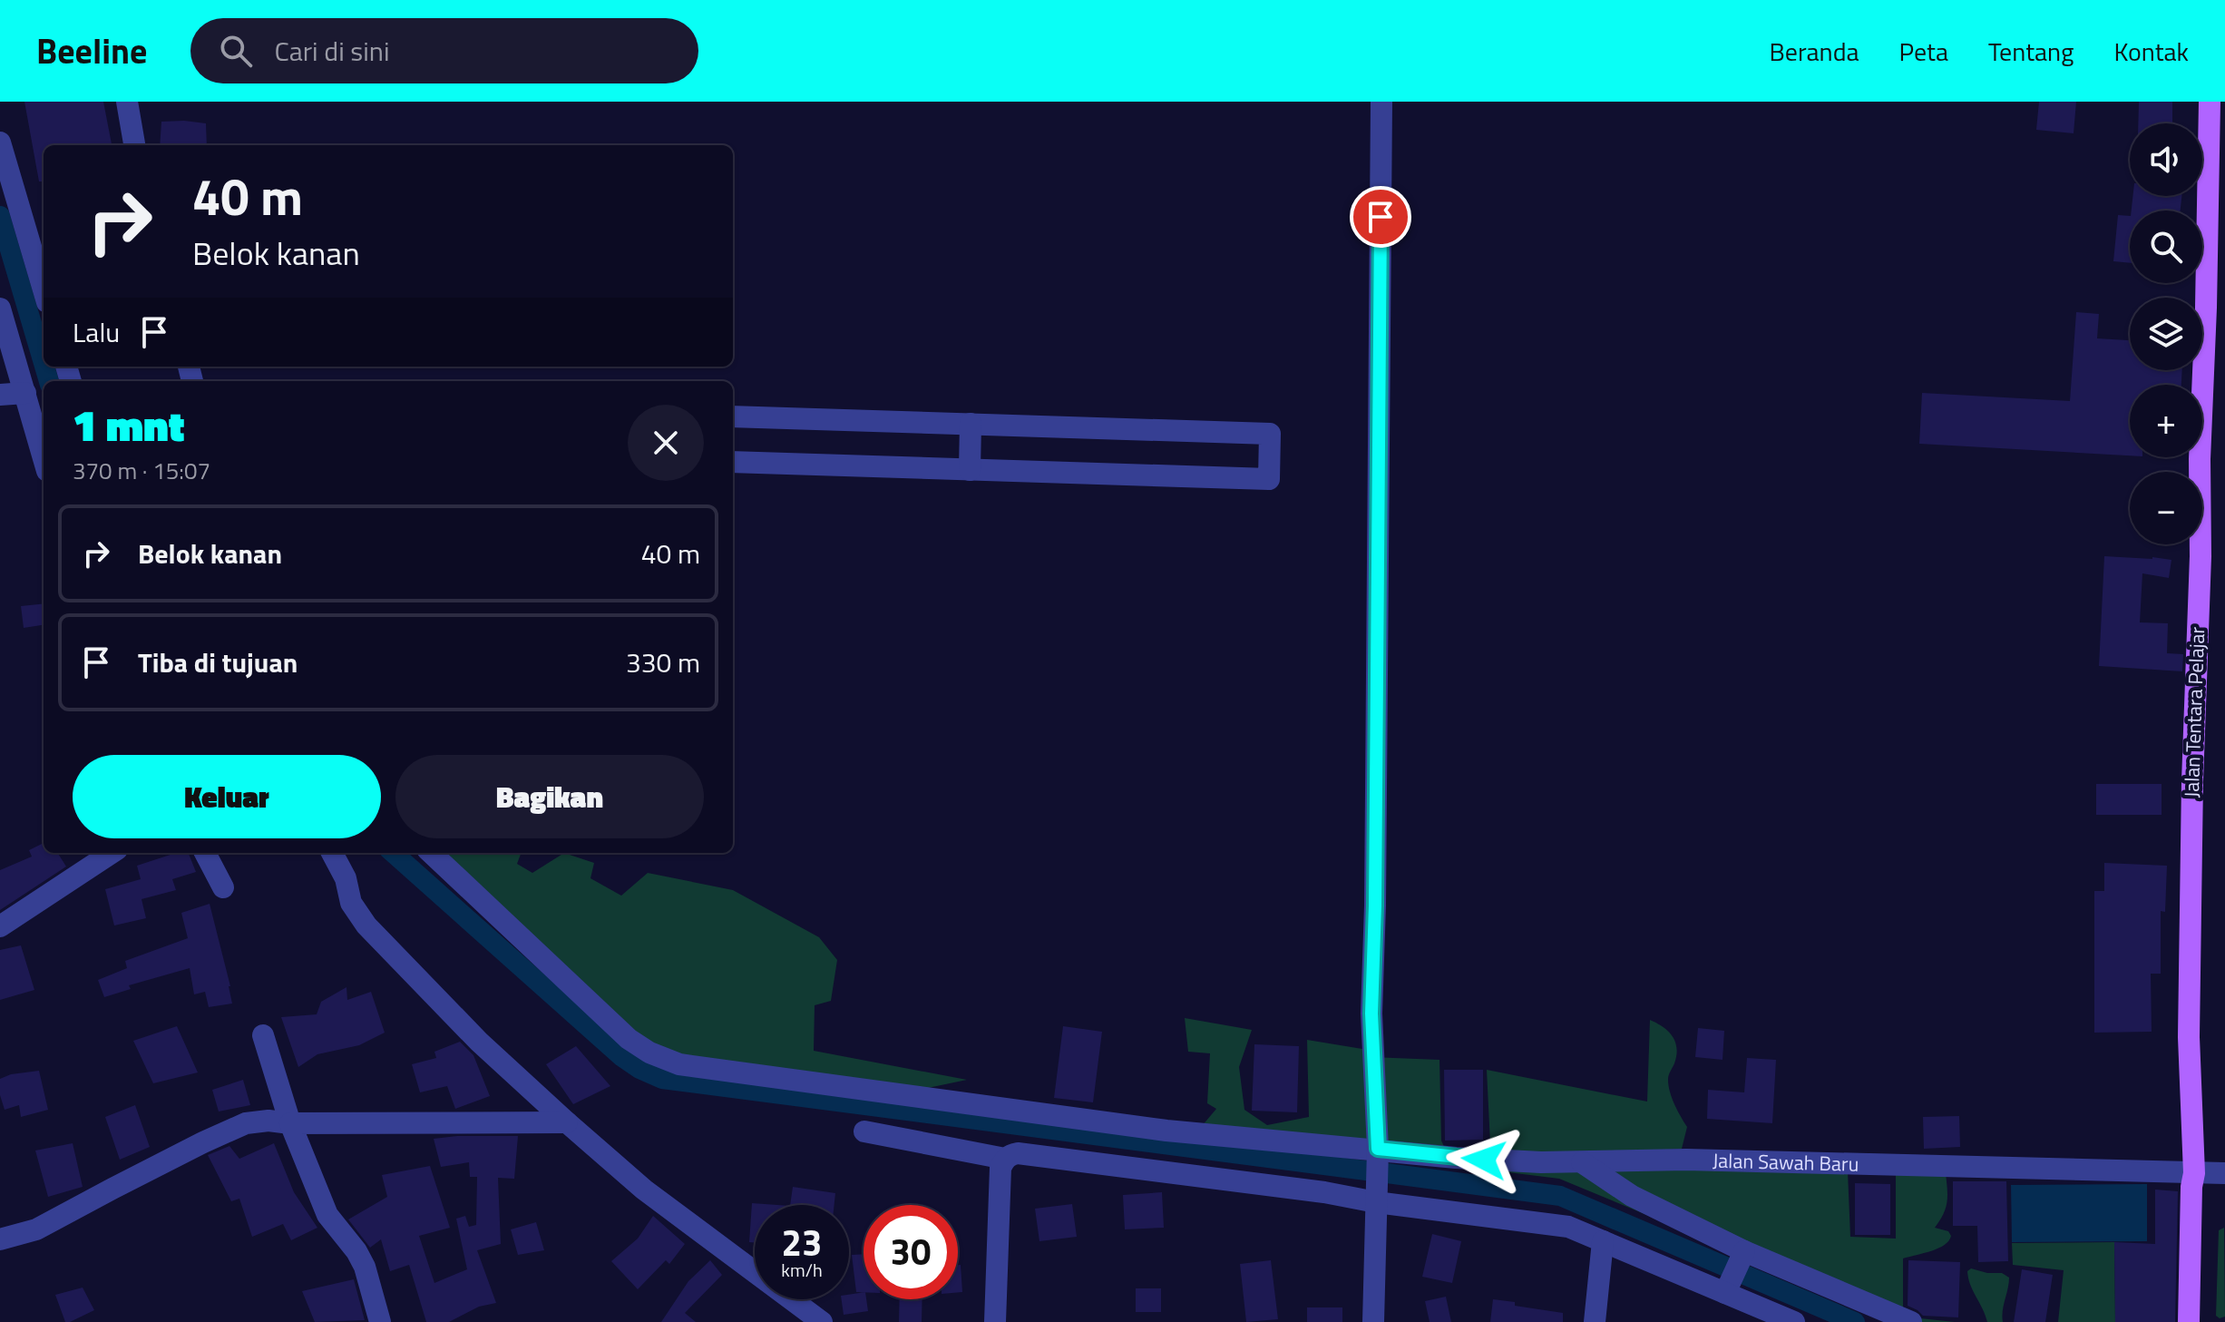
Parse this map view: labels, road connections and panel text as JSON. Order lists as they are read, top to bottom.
{
  "streets": {
    "main road": ["Jalan Tentara Pelajar"],
    "street": ["Jalan Sawah Baru"]
  },
  "crossings": [
    ["Jalan Tentara Pelajar", "Jalan Sawah Baru"]
  ],
  "page": {
    "header": "Beeline",
    "search": "Cari di sini",
    "nav": [
      "Beranda",
      "Peta",
      "Tentang",
      "Kontak"
    ],
    "map_buttons": ["+", "−"],
    "turn": ["40 m", "Belok kanan"],
    "then": "Lalu",
    "heading": ["1 mnt", "370 m · 15:07"],
    "list": [
      {
        "name": "Belok kanan",
        "value": "40 m"
      },
      {
        "name": "Tiba di tujuan",
        "value": "330 m"
      }
    ],
    "buttons": ["Keluar", "Bagikan"],
    "speed": "23 km/h",
    "limit": "30"
  }
}
